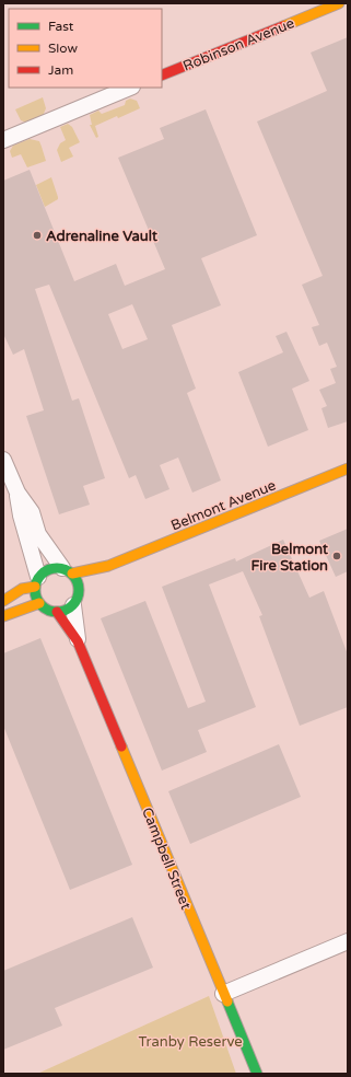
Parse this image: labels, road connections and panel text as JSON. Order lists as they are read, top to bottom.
{
  "streets": {
    "street": ["Robinson Avenue", "Belmont Avenue", "Campbell Street"]
  },
  "crossings": [
    ["Belmont Avenue", "Campbell Street"]
  ],
  "parks": ["Tranby Reserve"],
  "places": ["Adrenaline Vault", "Belmont Fire Station"],
  "legend": ["Fast", "Slow", "Jam"]
}
